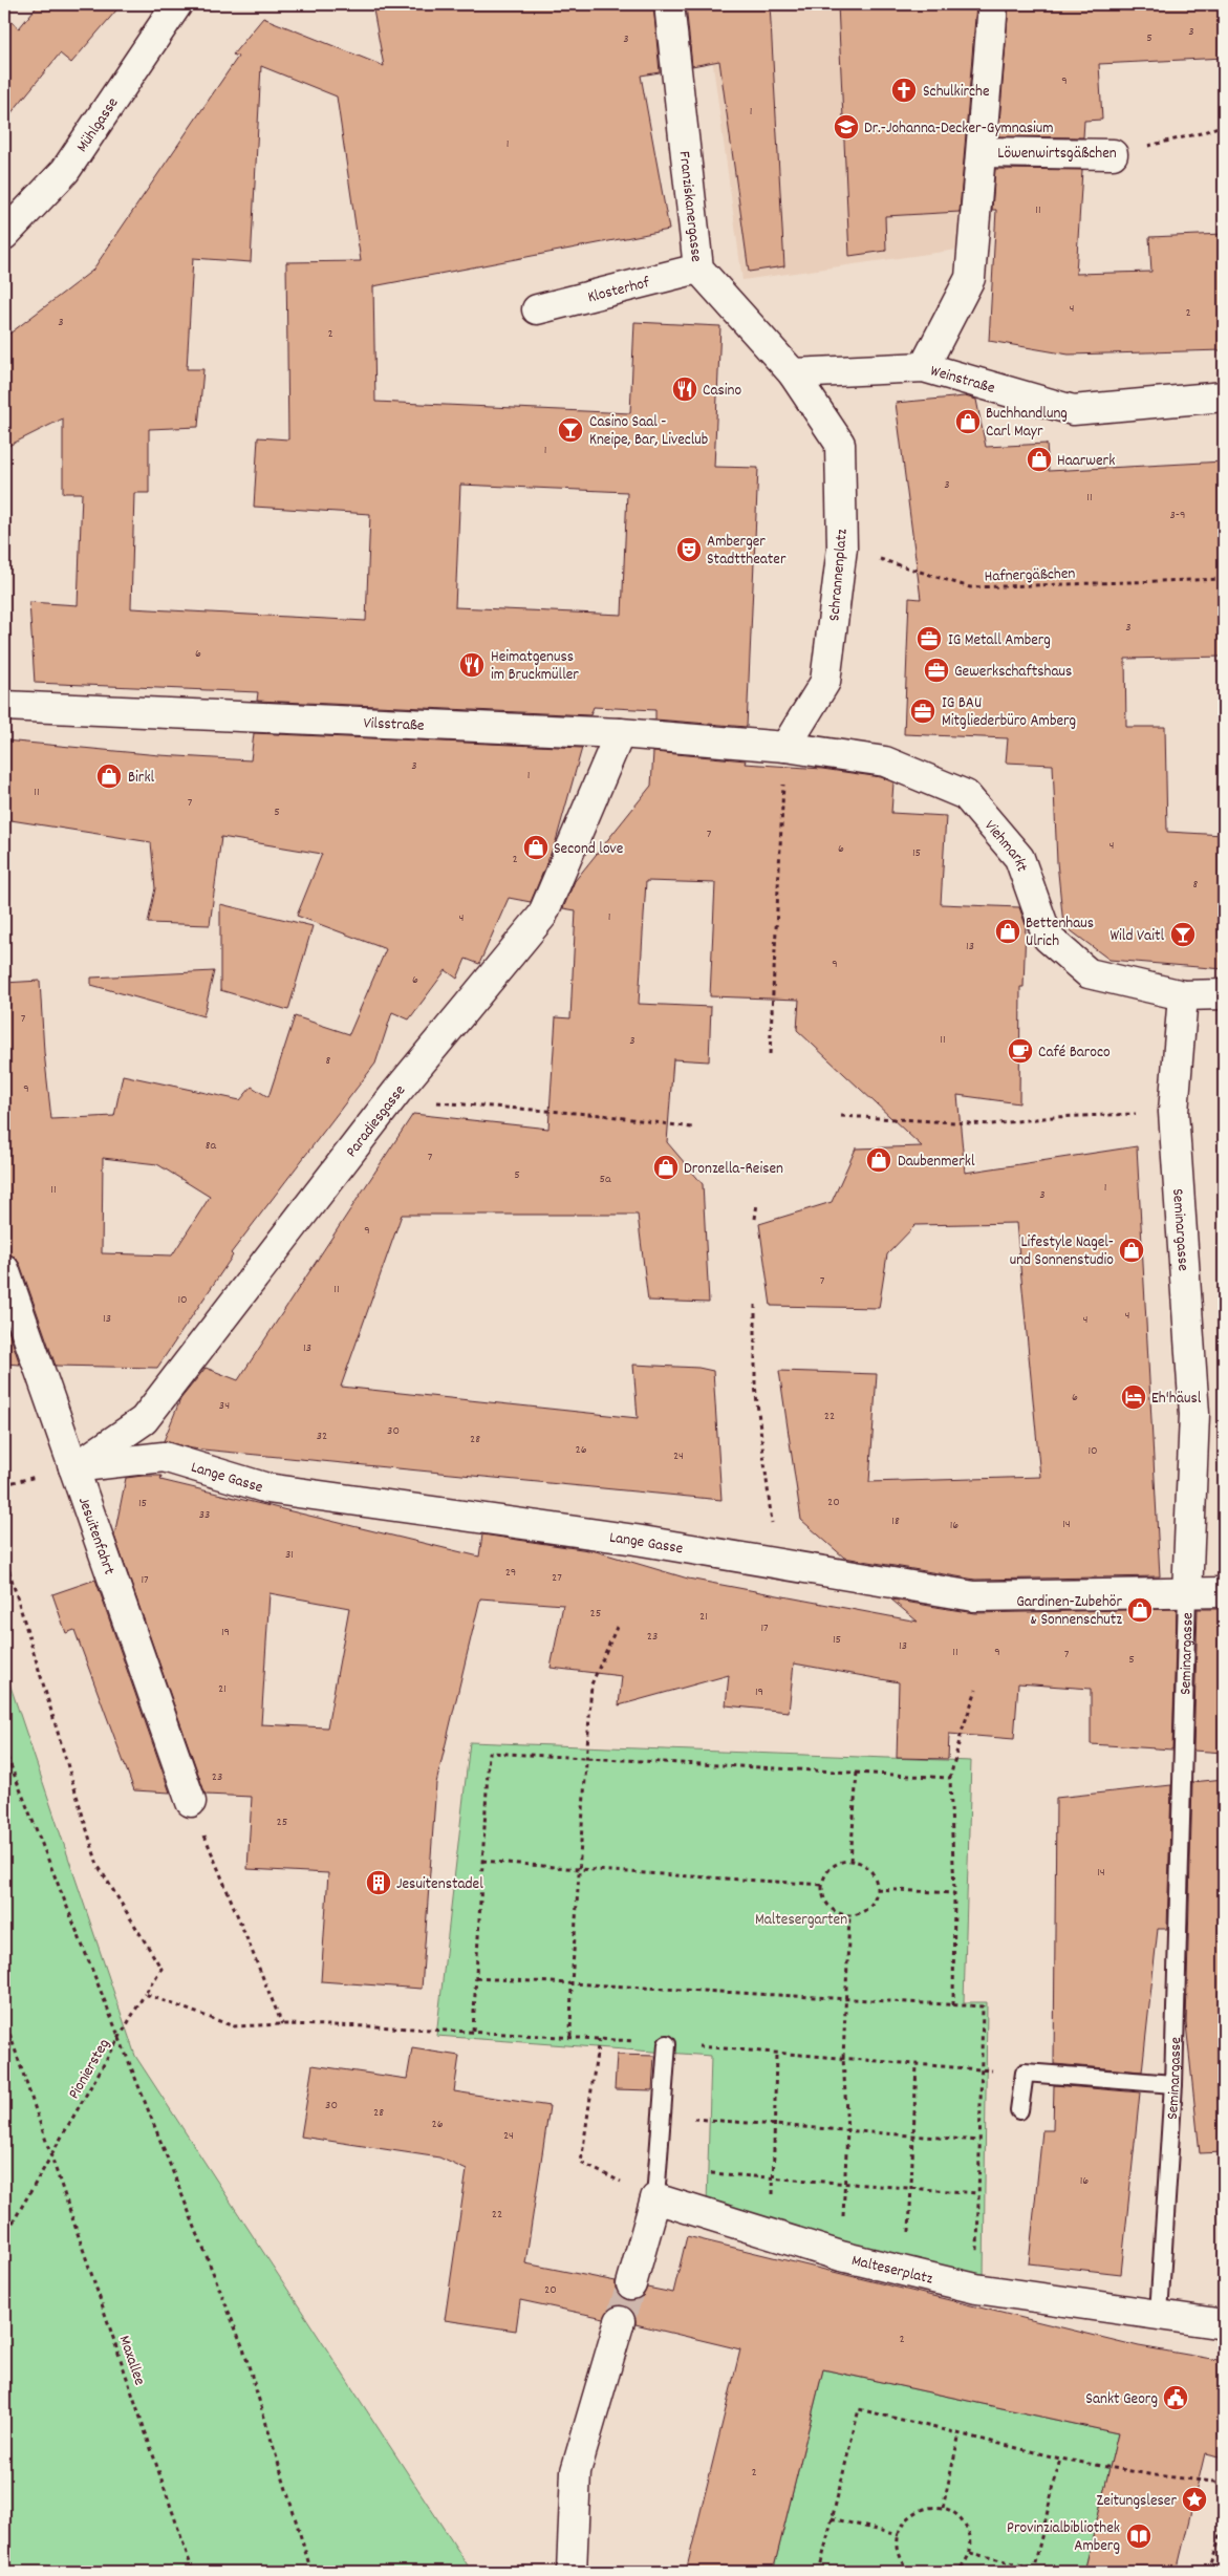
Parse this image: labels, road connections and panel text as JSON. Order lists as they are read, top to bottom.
{
  "streets": {
    "street": [
      "Mühlgasse",
      "Löwenwirtsgäßchen",
      "Franziskanergasse",
      "Klosterhof",
      "Weinstraße",
      "Schrannenplatz",
      "Vilsstraße",
      "Viehmarkt",
      "Paradiesgasse",
      "Seminargasse",
      "Lange Gasse",
      "Jesuitenfahrt",
      "Malteserplatz"
    ],
    "path": ["Hafnergäßchen", "Pioniersteg", "Maxallee"]
  },
  "crossings": [
    ["Franziskanergasse", "Klosterhof"],
    ["Franziskanergasse", "Weinstraße"],
    ["Franziskanergasse", "Schrannenplatz"],
    ["Weinstraße", "Schrannenplatz"],
    ["Hafnergäßchen", "Schrannenplatz"],
    ["Schrannenplatz", "Vilsstraße"],
    ["Schrannenplatz", "Viehmarkt"],
    ["Vilsstraße", "Viehmarkt"],
    ["Vilsstraße", "Paradiesgasse"],
    ["Viehmarkt", "Seminargasse"],
    ["Paradiesgasse", "Lange Gasse"],
    ["Paradiesgasse", "Jesuitenfahrt"],
    ["Seminargasse", "Lange Gasse"],
    ["Seminargasse", "Malteserplatz"],
    ["Lange Gasse", "Jesuitenfahrt"],
    ["Pioniersteg", "Maxallee"]
  ],
  "parks": ["Maltesergarten"],
  "places": {
    "church": ["Schulkirche"],
    "school or university": ["Dr.-Johanna-Decker-Gymnasium"],
    "restaurant": ["Casino", "Heimatgenuss im Bruckmüller"],
    "shop": [
      "Buchhandlung Carl Mayr",
      "Haarwerk",
      "Birkl",
      "Second love",
      "Bettenhaus Ulrich",
      "Daubenmerkl",
      "Dronzella-Reisen",
      "Lifestyle Nagel- und Sonnenstudio",
      "Gardinen-Zubehör & Sonnenschutz"
    ],
    "bar": ["Casino Saal - Kneipe, Bar, Liveclub", "Wild Vaitl"],
    "theatre": ["Amberger Stadttheater"],
    "office": ["IG Metall Amberg", "Gewerkschaftshaus", "IG BAU Mitgliederbüro Amberg"],
    "cafe": ["Café Baroco"],
    "hotel": ["Eh'häusl"],
    "building": ["Jesuitenstadel"],
    "public building": ["Sankt Georg"],
    "place": ["Zeitungsleser"],
    "library": ["Provinzialbibliothek Amberg"]
  },
  "house_numbers": [
    "3",
    "5",
    "3",
    "9",
    "1",
    "1",
    "11",
    "4",
    "2",
    "3",
    "2",
    "1",
    "3",
    "11",
    "3-9",
    "3",
    "6",
    "3",
    "1",
    "11",
    "7",
    "5",
    "7",
    "4",
    "6",
    "15",
    "2",
    "8",
    "1",
    "4",
    "13",
    "9",
    "6",
    "7",
    "11",
    "3",
    "8",
    "9",
    "8a",
    "7",
    "5",
    "5a",
    "1",
    "11",
    "3",
    "9",
    "7",
    "11",
    "10",
    "4",
    "13",
    "4",
    "13",
    "6",
    "34",
    "22",
    "30",
    "32",
    "28",
    "26",
    "10",
    "24",
    "20",
    "15",
    "33",
    "18",
    "14",
    "16",
    "31",
    "29",
    "27",
    "17",
    "25",
    "21",
    "17",
    "19",
    "23",
    "15",
    "13",
    "11",
    "9",
    "7",
    "5",
    "21",
    "19",
    "23",
    "25",
    "14",
    "30",
    "28",
    "26",
    "24",
    "16",
    "22",
    "20",
    "2",
    "2"
  ]
}
